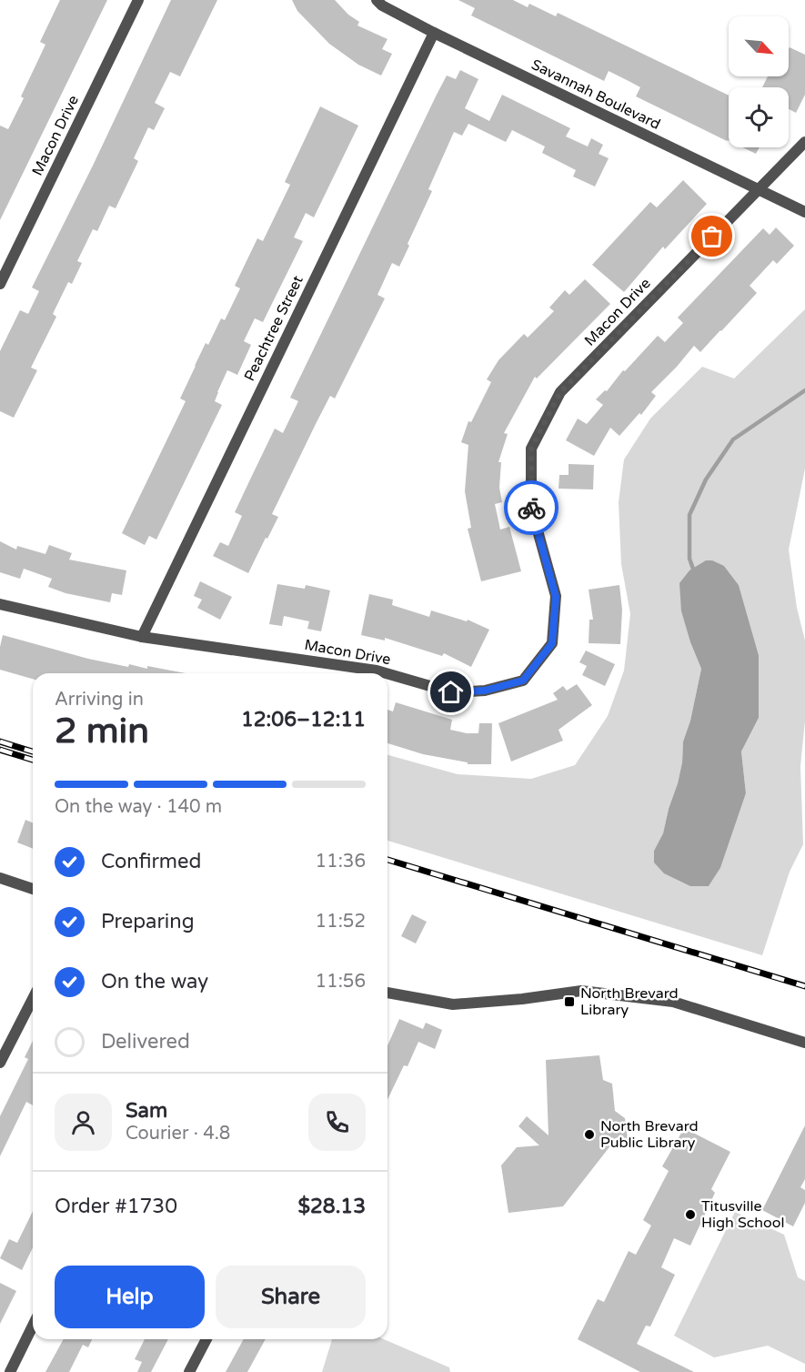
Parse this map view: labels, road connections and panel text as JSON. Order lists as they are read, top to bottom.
{
  "streets": {
    "street": ["Savannah Boulevard", "Macon Drive", "Peachtree Street"]
  },
  "crossings": [
    ["Savannah Boulevard", "Macon Drive"],
    ["Savannah Boulevard", "Peachtree Street"],
    ["Macon Drive", "Peachtree Street"]
  ],
  "places": {
    "transit": ["North Brevard Library"],
    "other": ["North Brevard Public Library", "Titusville High School"]
  },
  "north": "bottom right",
  "page": {
    "heading": ["2 min", "Arriving in", "12:06–12:11"],
    "panel": [
      "Sam",
      "Courier · 4.8",
      "Order #1730",
      "$28.13"
    ],
    "bar": "On the way · 140 m",
    "list": [
      ["Confirmed", "11:36"],
      ["Preparing", "11:52"],
      ["On the way", "11:56"],
      "Delivered"
    ],
    "buttons": ["Help", "Share"]
  }
}
